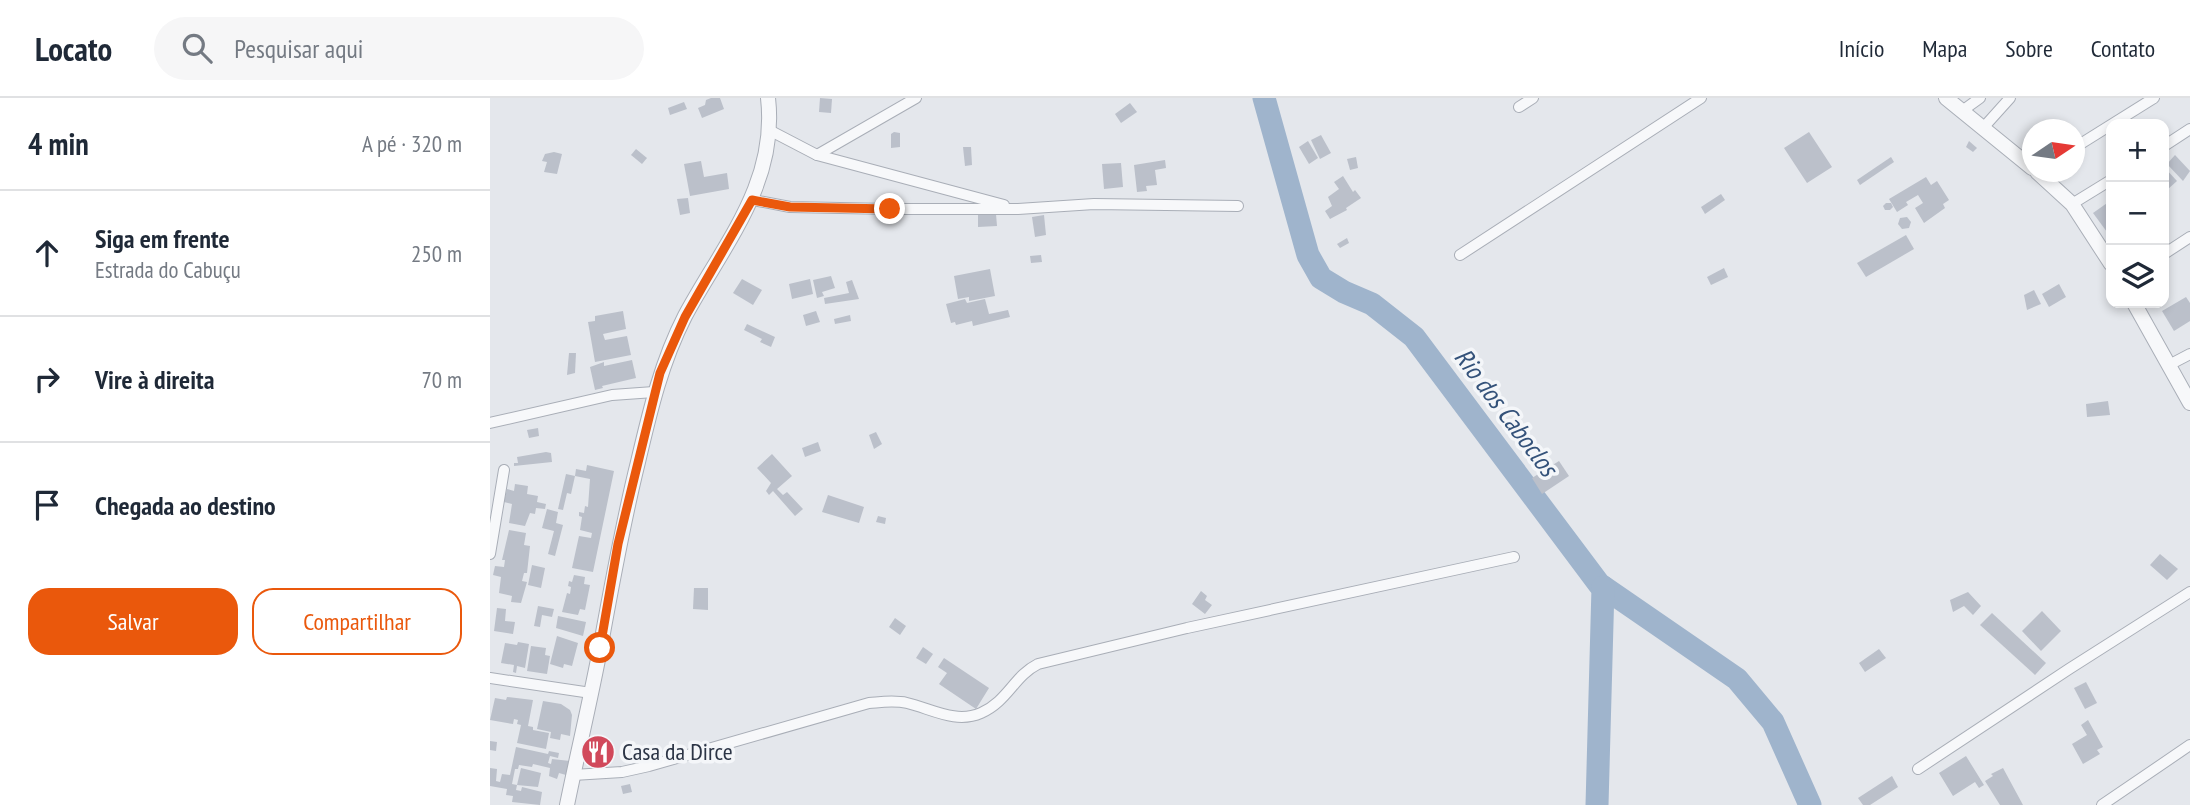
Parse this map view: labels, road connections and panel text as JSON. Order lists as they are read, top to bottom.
{
  "water": ["Rio dos Caboclos"],
  "places": {
    "restaurant": ["Casa da Dirce"]
  },
  "north": "right",
  "page": {
    "header": "Locato",
    "search": "Pesquisar aqui",
    "nav": [
      "Início",
      "Mapa",
      "Sobre",
      "Contato"
    ],
    "heading": ["4 min", "A pé · 320 m"],
    "map_buttons": ["+", "−"],
    "list": [
      ["Siga em frente", "Estrada do Cabuçu", "250 m"],
      ["Vire à direita", "70 m"],
      "Chegada ao destino"
    ],
    "buttons": ["Salvar", "Compartilhar"]
  }
}
